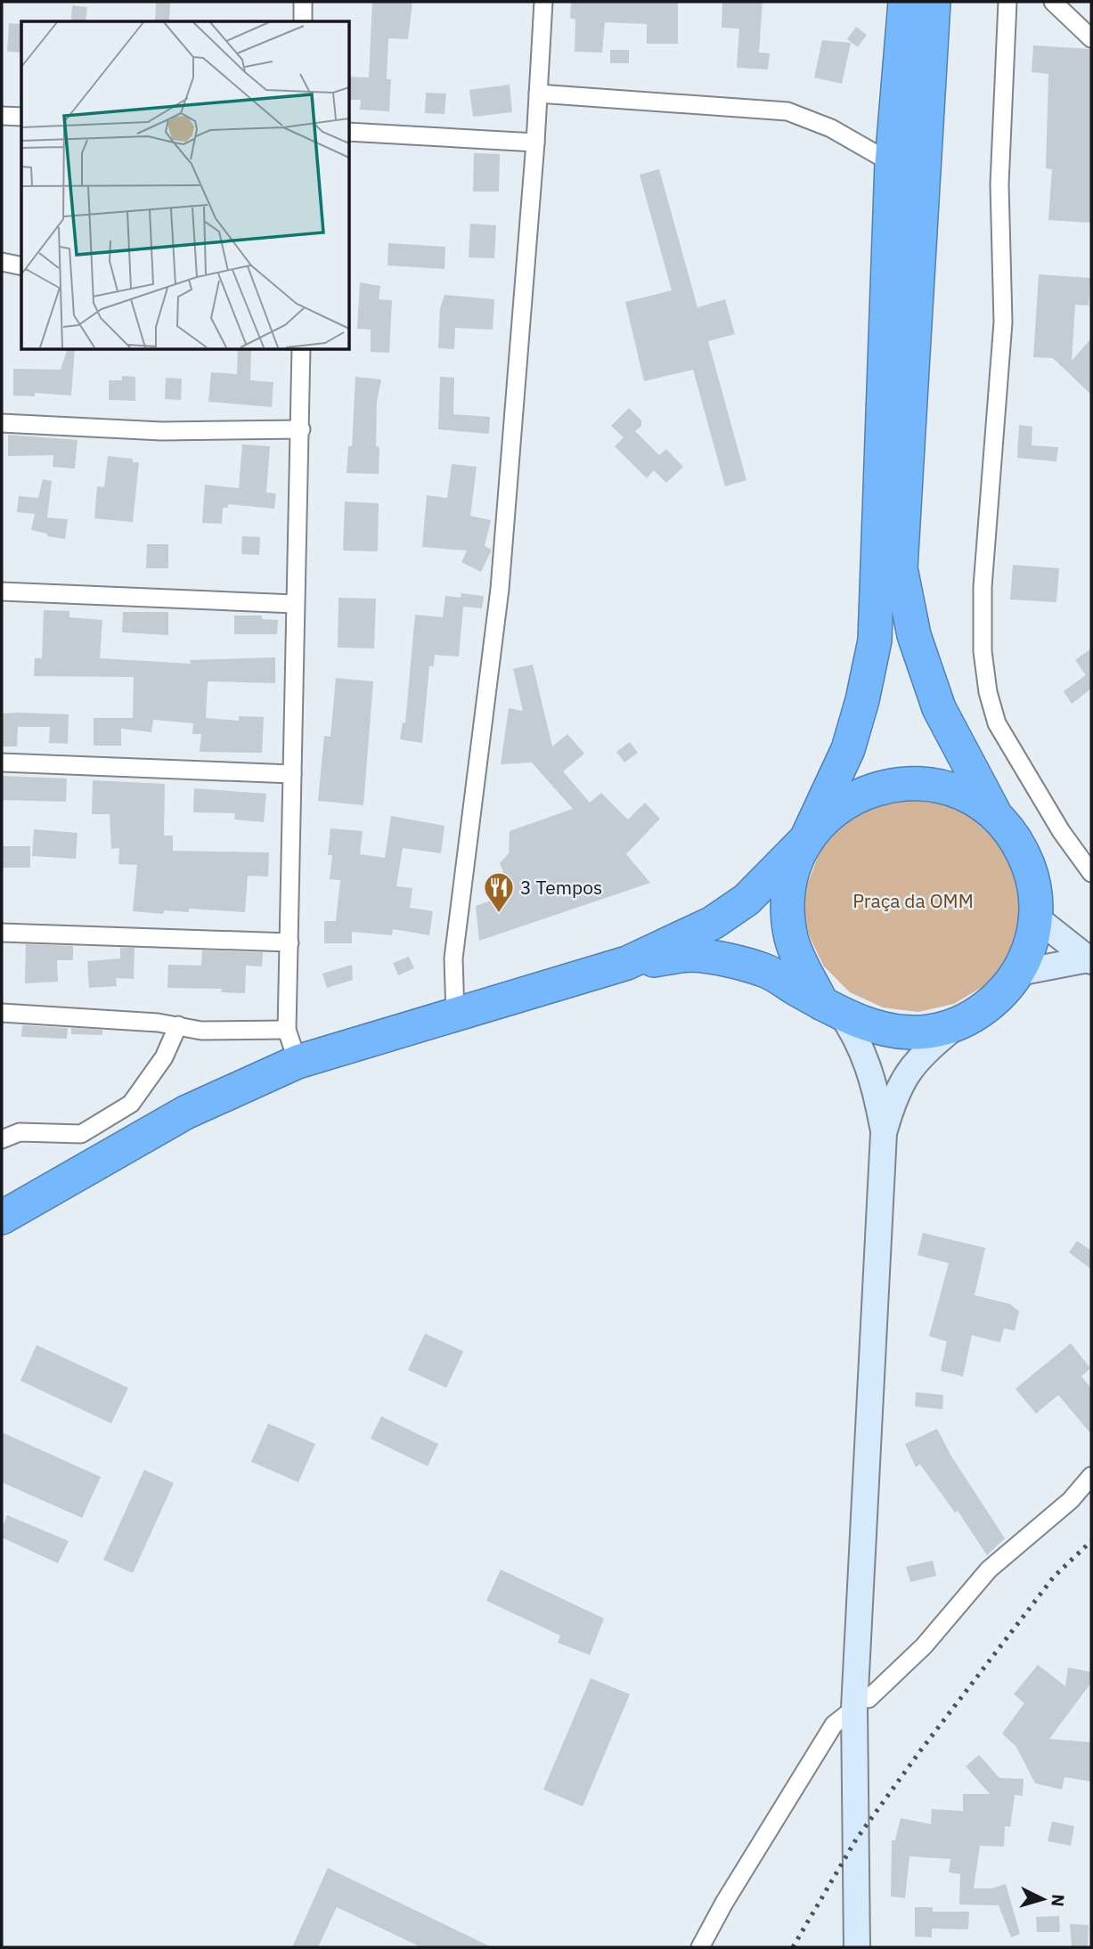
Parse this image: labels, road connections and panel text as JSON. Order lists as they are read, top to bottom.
{
  "parks": ["Praça da OMM"],
  "places": {
    "restaurant": ["3 Tempos"]
  },
  "north": "right"
}
